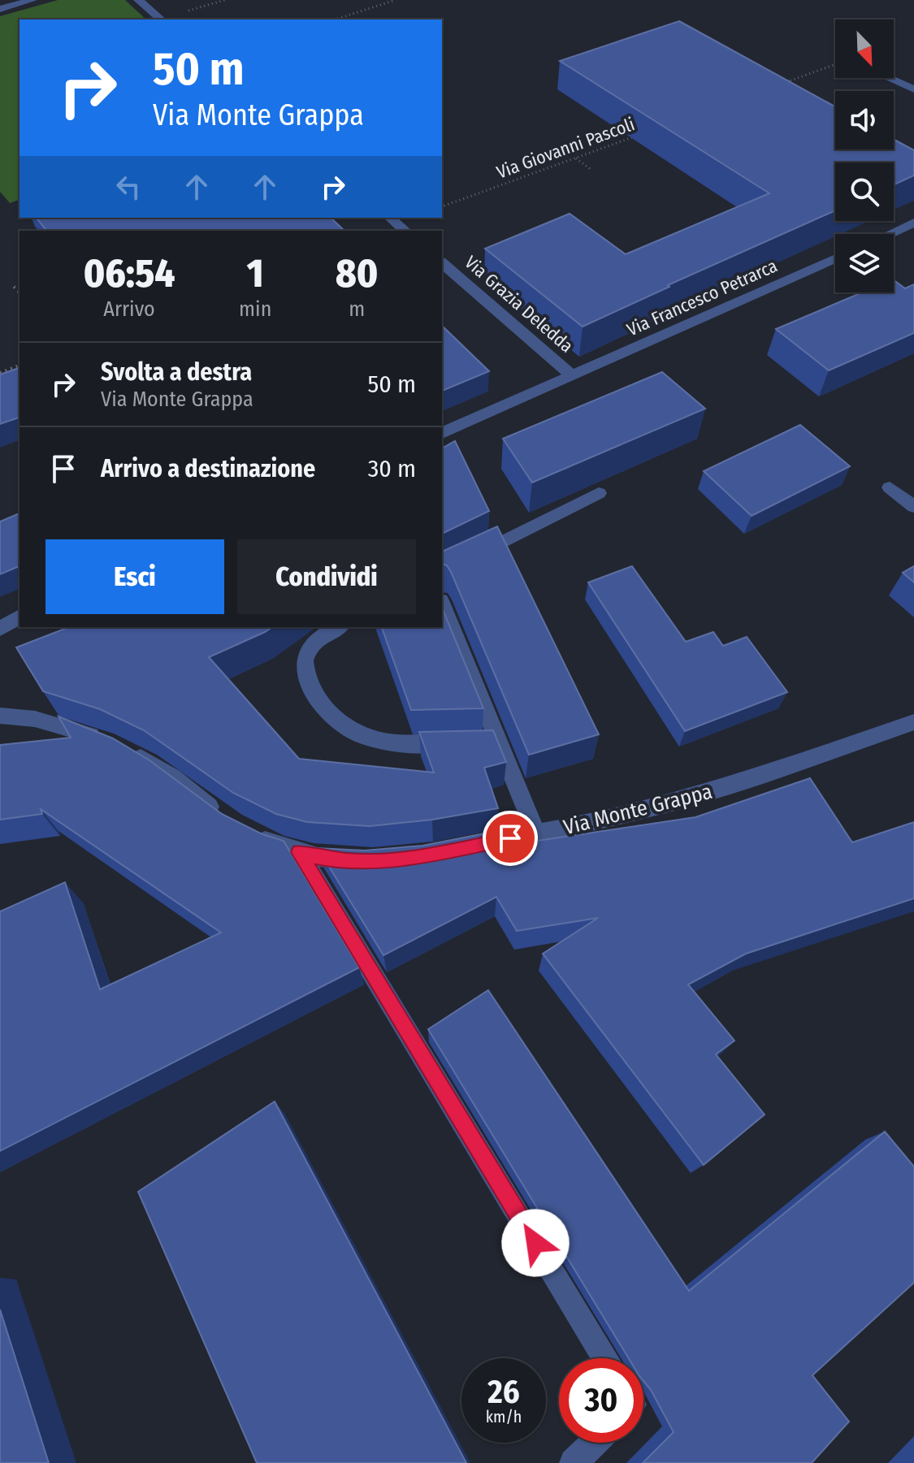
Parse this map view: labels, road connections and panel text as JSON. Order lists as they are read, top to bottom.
{
  "streets": {
    "street": ["Via Francesco Petrarca", "Via Grazia Deledda", "Via Monte Grappa"],
    "path": ["Via Giovanni Pascoli"]
  },
  "crossings": [
    ["Via Francesco Petrarca", "Via Grazia Deledda"]
  ],
  "north": "bottom right",
  "page": {
    "turn": ["50 m", "Via Monte Grappa"],
    "eta": [
      "06:54",
      "Arrivo",
      "1",
      "min",
      "80",
      "m"
    ],
    "list": [
      {
        "name": "Svolta a destra",
        "note": "Via Monte Grappa",
        "value": "50 m"
      },
      {
        "name": "Arrivo a destinazione",
        "value": "30 m"
      }
    ],
    "buttons": ["Esci", "Condividi"],
    "speed": "26 km/h",
    "limit": "30"
  }
}
